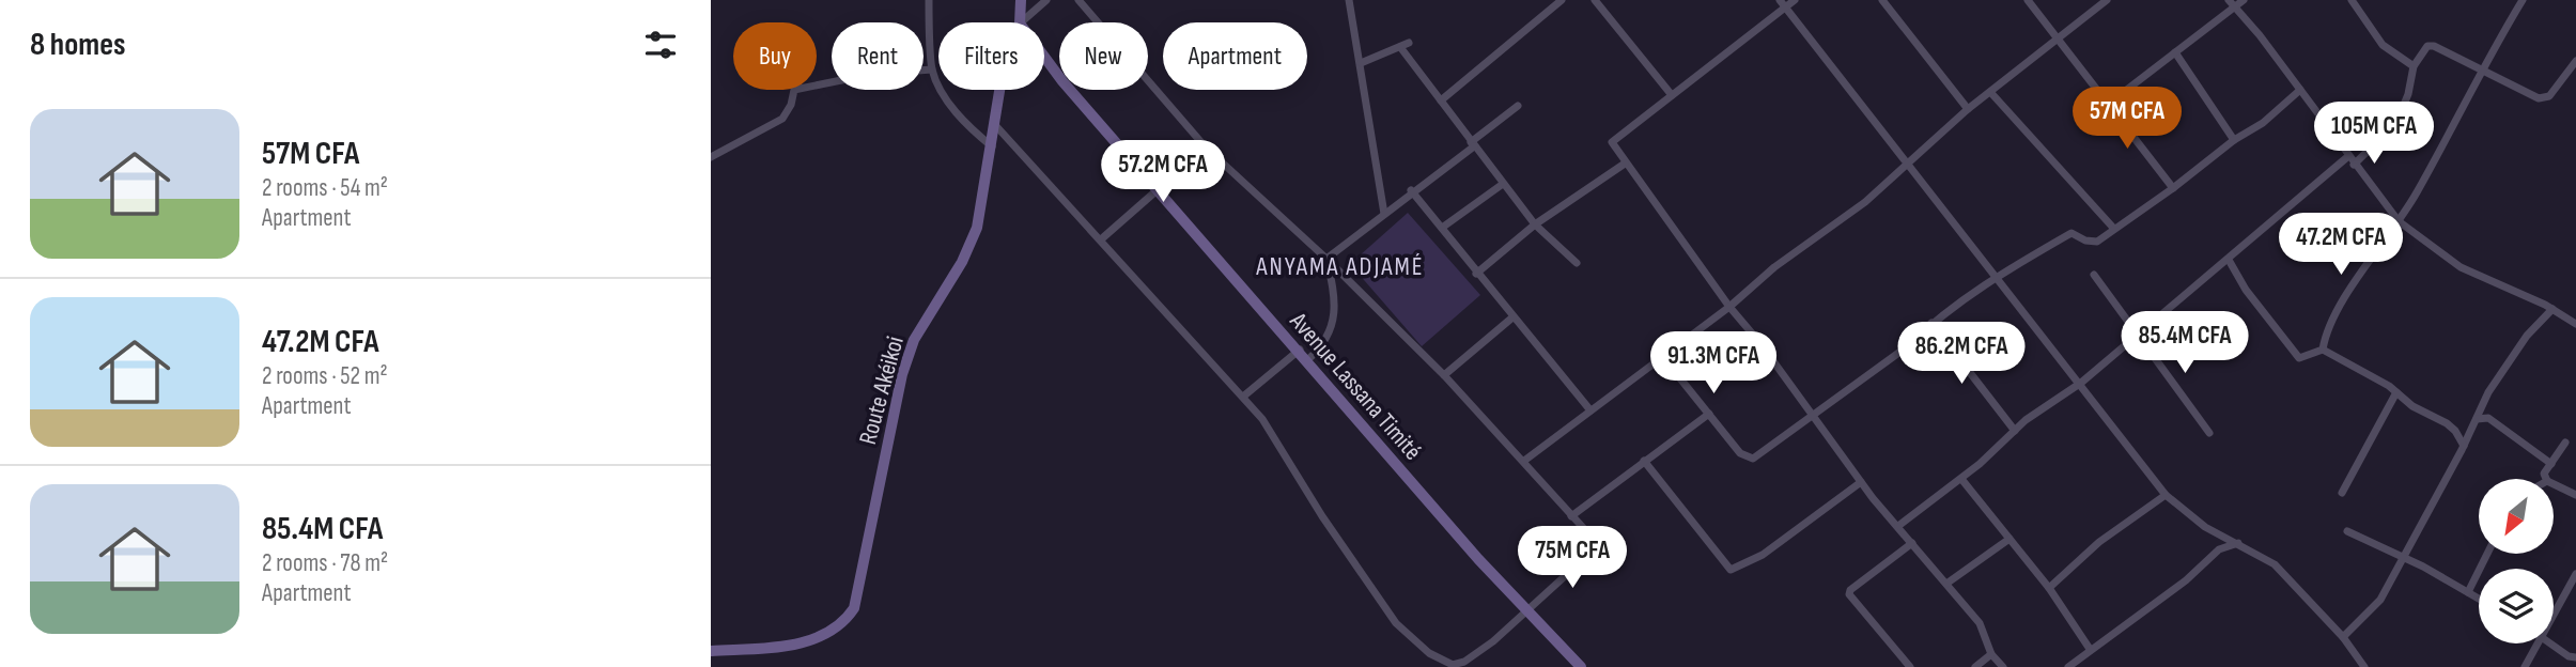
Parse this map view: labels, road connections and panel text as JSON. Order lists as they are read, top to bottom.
{
  "streets": {
    "street": ["Avenue Lassana Timité", "Route Akéikoi"]
  },
  "districts": ["ANYAMA ADJAMÉ"],
  "north": "bottom left",
  "page": {
    "heading": "8 homes",
    "chip": [
      "Buy",
      "Rent",
      "Filters",
      "New",
      "Apartment"
    ],
    "price": [
      "57M CFA",
      "105M CFA",
      "57.2M CFA",
      "47.2M CFA",
      "85.4M CFA",
      "86.2M CFA",
      "91.3M CFA",
      "75M CFA"
    ],
    "list": [
      {
        "name": "57M CFA",
        "note": "2 rooms · 54 m² · Apartment"
      },
      {
        "name": "47.2M CFA",
        "note": "2 rooms · 52 m² · Apartment"
      },
      {
        "name": "85.4M CFA",
        "note": "2 rooms · 78 m² · Apartment"
      }
    ]
  }
}
